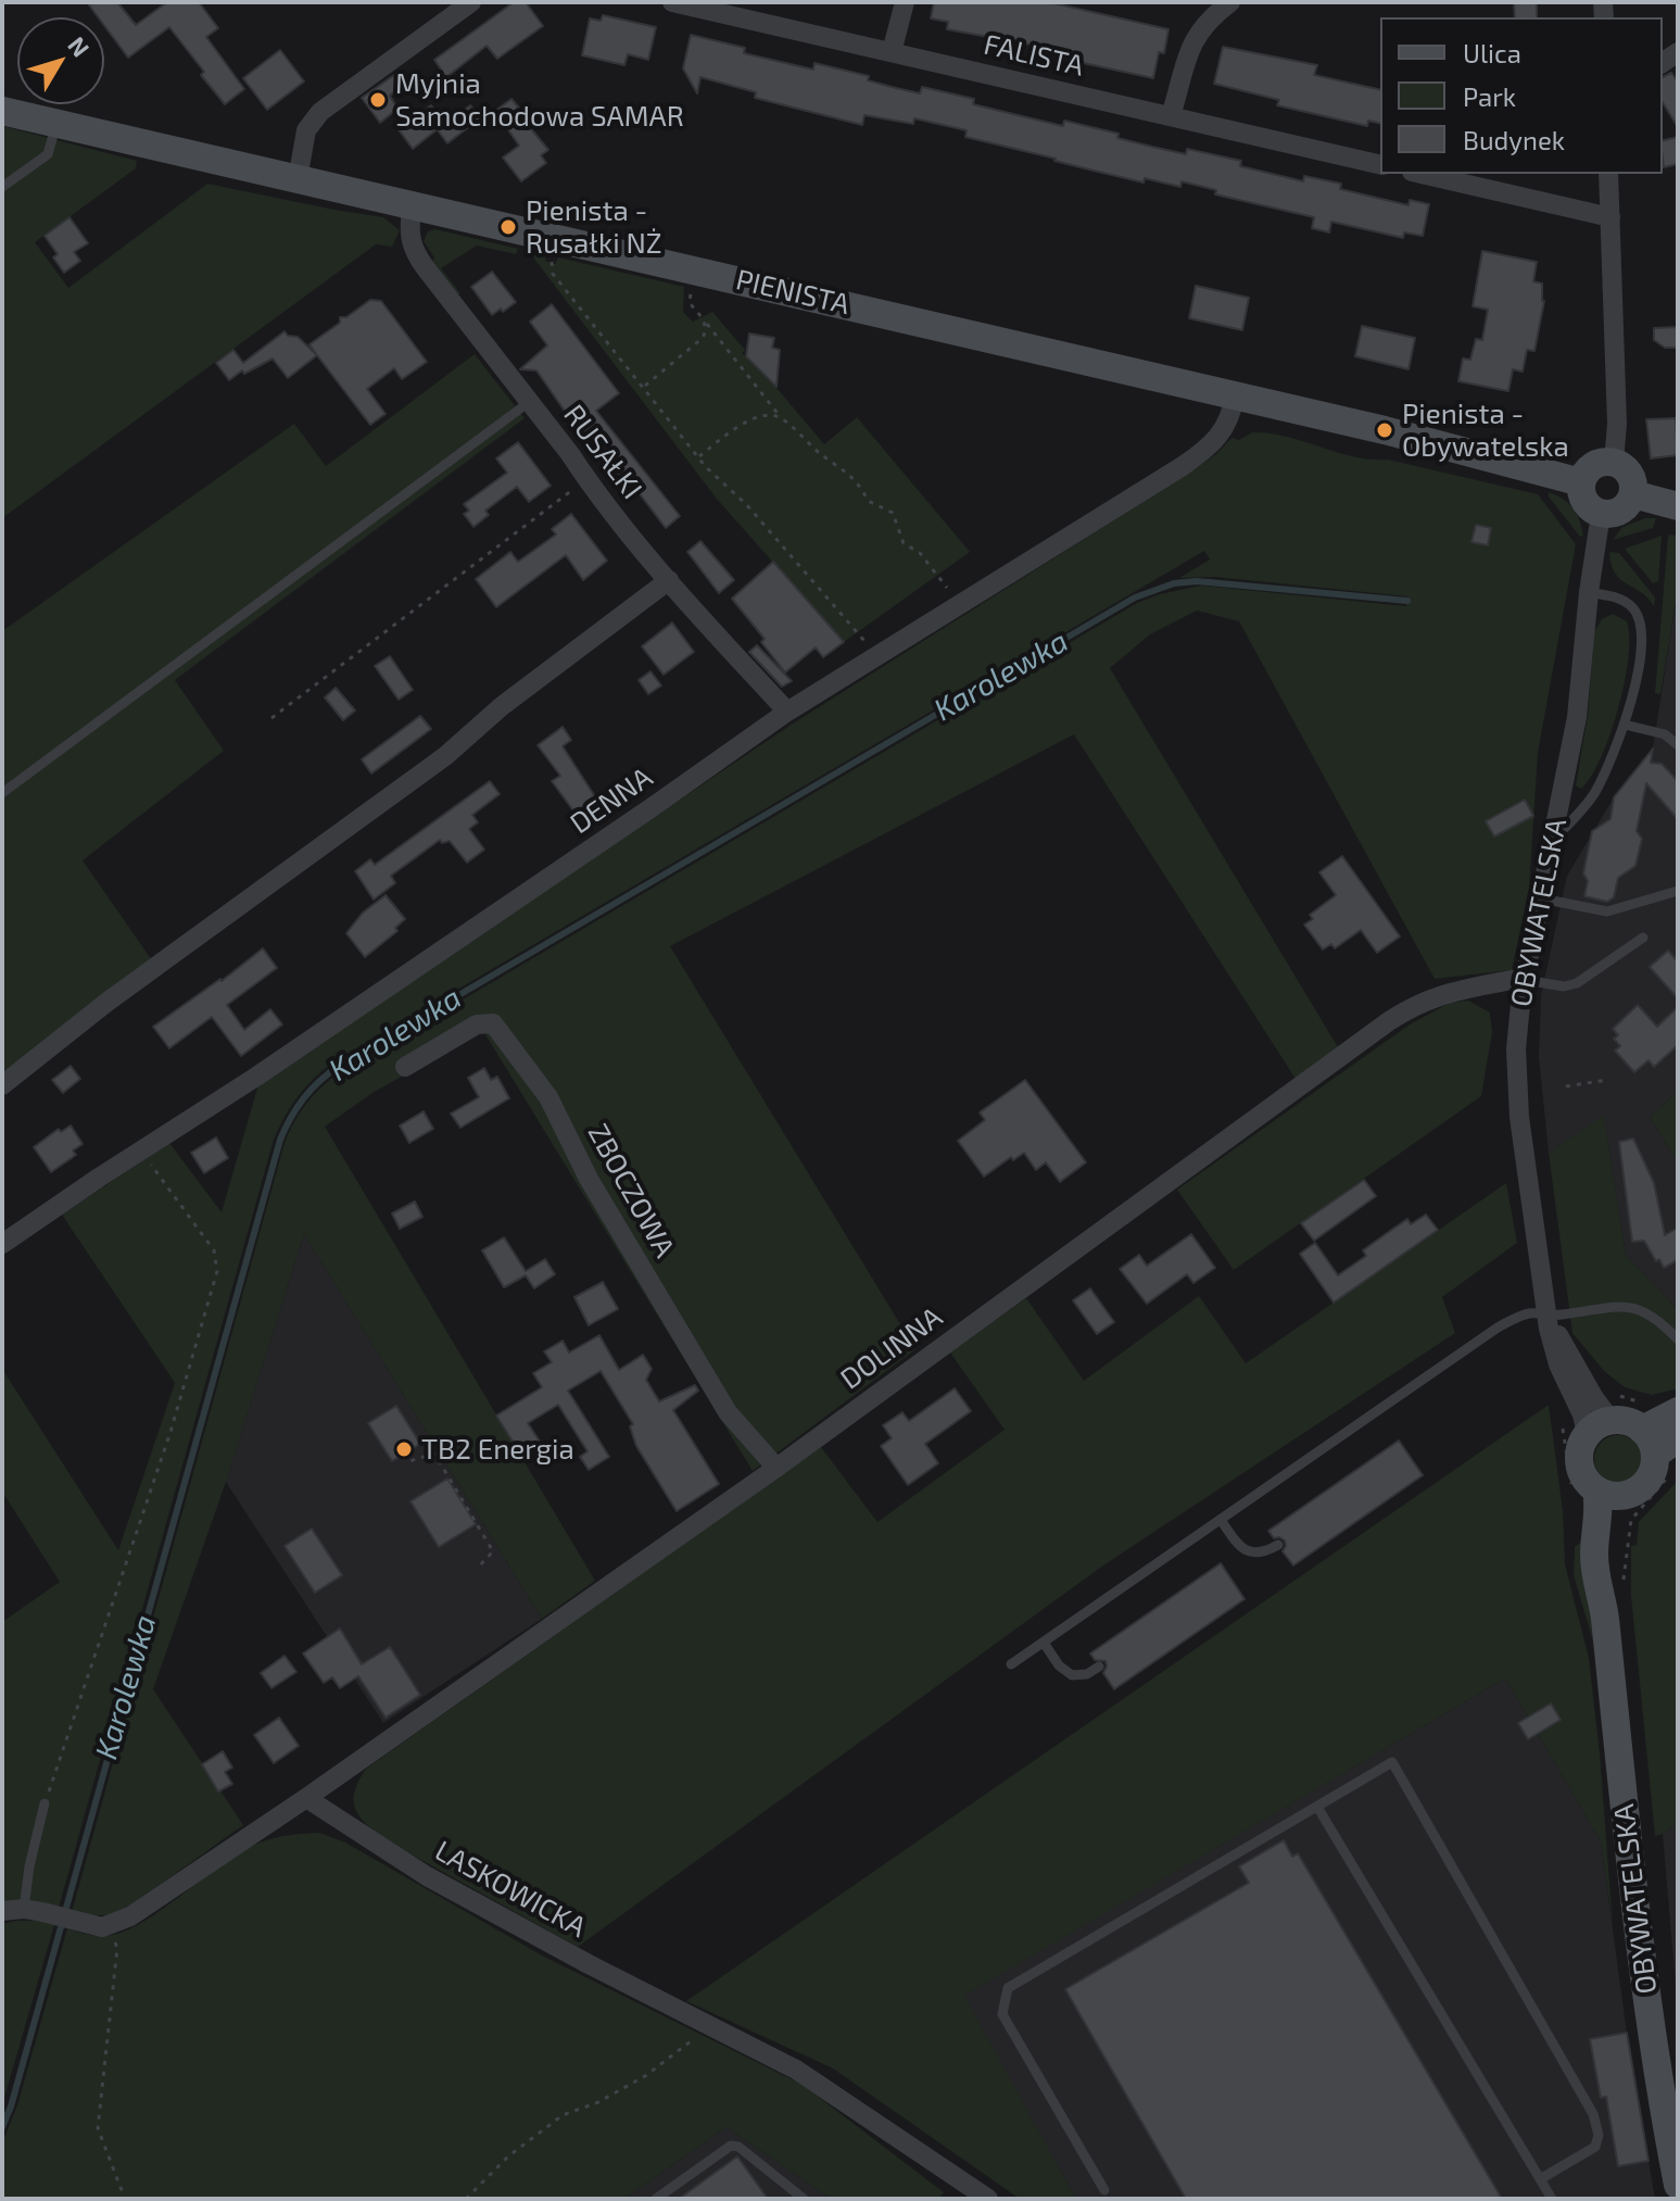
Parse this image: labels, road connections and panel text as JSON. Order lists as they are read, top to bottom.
{
  "streets": {
    "street": [
      "FALISTA",
      "PIENISTA",
      "RUSAŁKI",
      "DENNA",
      "OBYWATELSKA",
      "ZBOCZOWA",
      "DOLINNA",
      "LASKOWICKA"
    ]
  },
  "crossings": [
    ["PIENISTA", "RUSAŁKI"],
    ["PIENISTA", "DENNA"],
    ["PIENISTA", "OBYWATELSKA"],
    ["RUSAŁKI", "DENNA"],
    ["OBYWATELSKA", "DOLINNA"],
    ["ZBOCZOWA", "DOLINNA"],
    ["DOLINNA", "LASKOWICKA"]
  ],
  "water": ["Karolewka"],
  "places": [
    "Myjnia Samochodowa SAMAR",
    "Pienista - Rusałki NŻ",
    "Pienista - Obywatelska",
    "TB2 Energia"
  ],
  "legend": ["Ulica", "Park", "Budynek"],
  "north": "top right"
}
